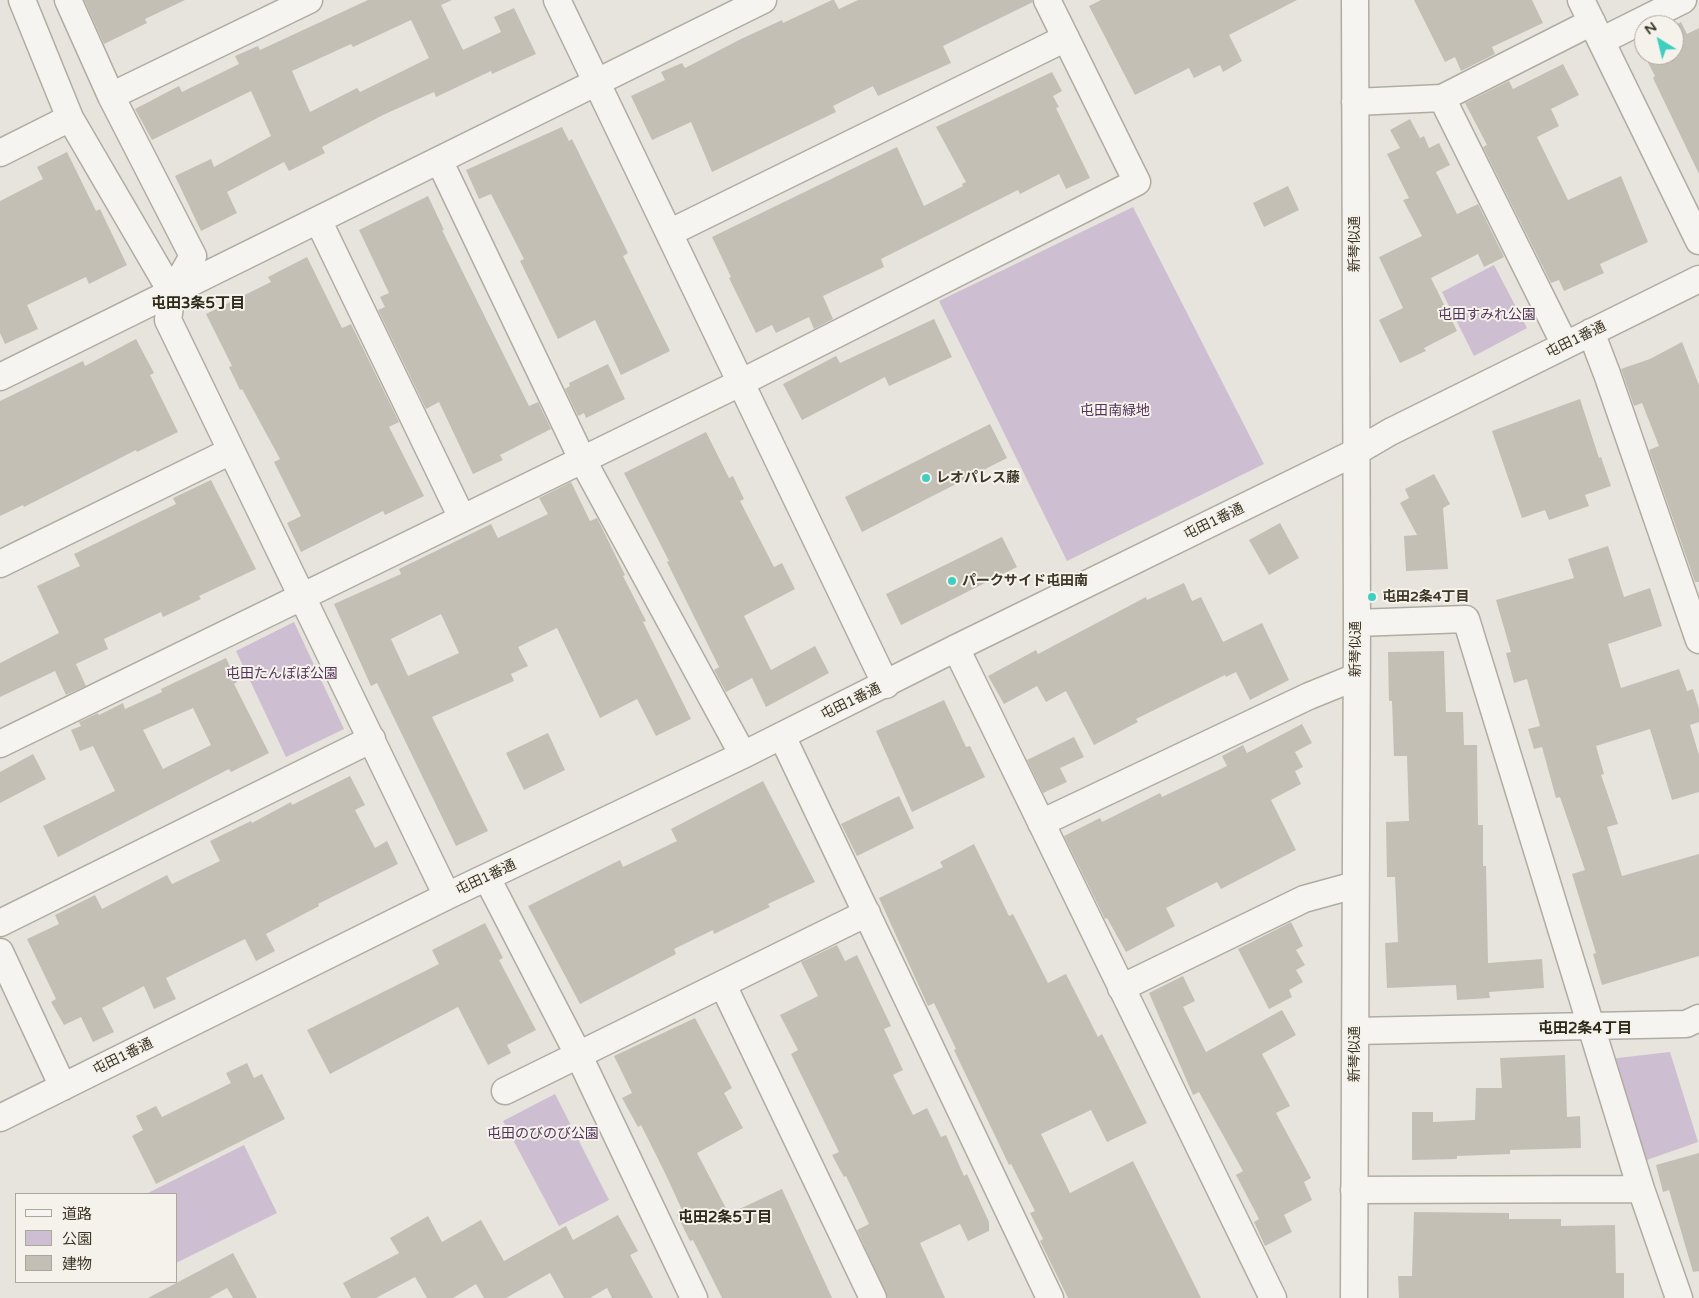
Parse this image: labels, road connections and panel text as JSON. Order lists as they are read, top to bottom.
{
  "streets": {
    "street": ["新琴似通", "屯田1番通"]
  },
  "crossings": [
    ["新琴似通", "屯田1番通"]
  ],
  "districts": ["屯田3条5丁目", "屯田2条4丁目", "屯田2条5丁目"],
  "parks": [
    "屯田すみれ公園",
    "屯田南緑地",
    "屯田たんぽぽ公園",
    "屯田のびのび公園"
  ],
  "places": ["レオパレス藤", "パークサイド屯田南", "屯田2条4丁目"],
  "legend": ["道路", "公園", "建物"],
  "north": "top left"
}
